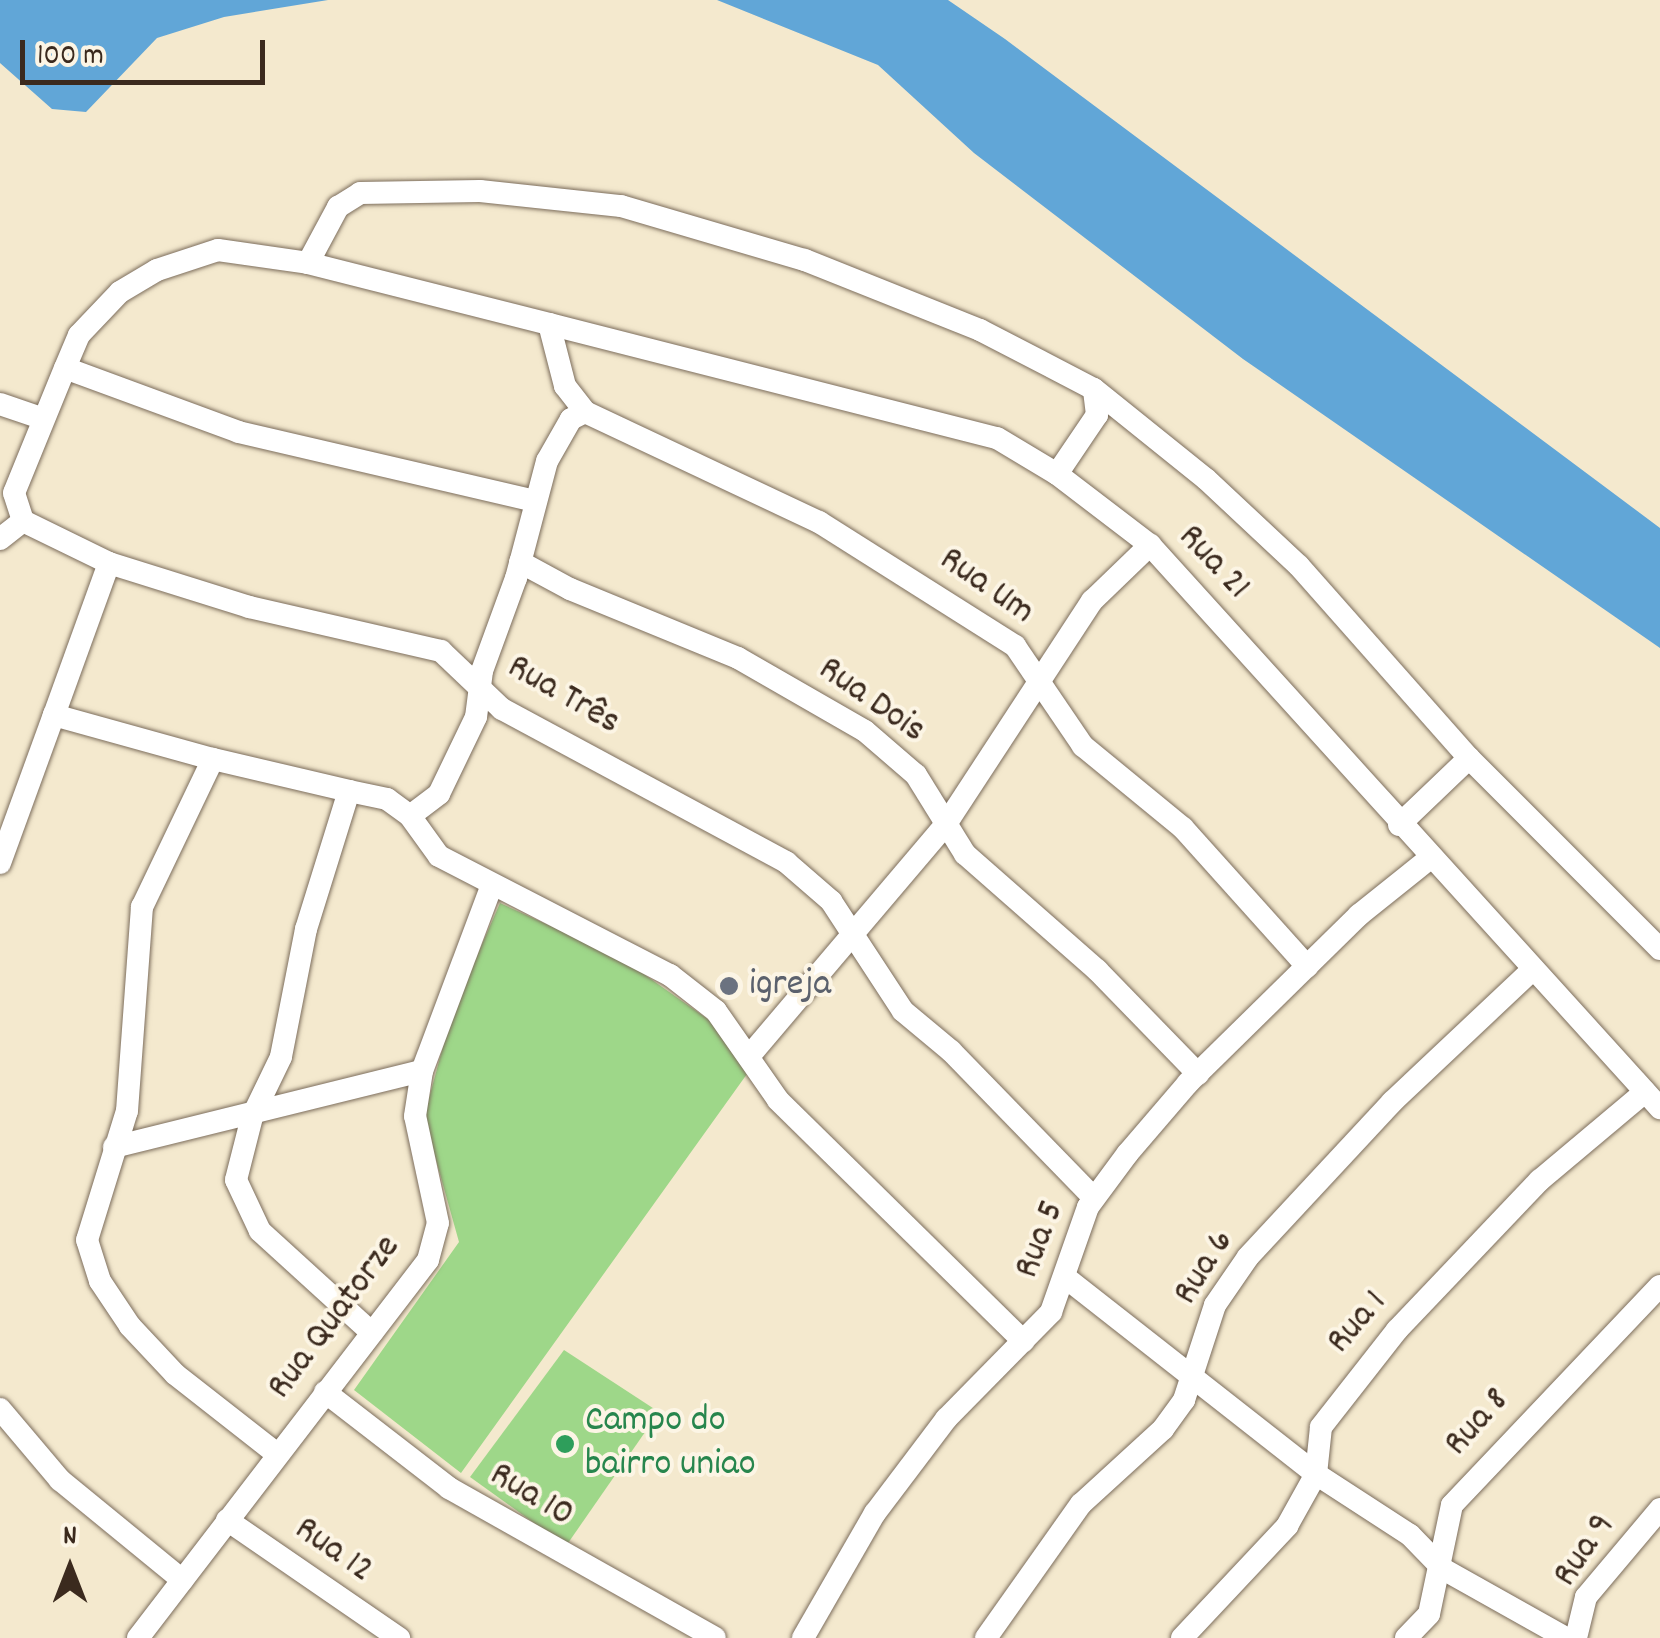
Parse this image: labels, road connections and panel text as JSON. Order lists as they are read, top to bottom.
{
  "streets": {
    "street": [
      "Rua 21",
      "Rua Um",
      "Rua Três",
      "Rua Dois",
      "Rua 5",
      "Rua 6",
      "Rua Quatorze",
      "Rua 1",
      "Rua 8",
      "Rua 10",
      "Rua 12",
      "Rua 9"
    ]
  },
  "crossings": [
    ["Rua 21", "Rua 5"],
    ["Rua 21", "Rua 6"],
    ["Rua 21", "Rua 1"],
    ["Rua Um", "Rua 5"],
    ["Rua Três", "Rua 5"],
    ["Rua Dois", "Rua 5"],
    ["Rua Quatorze", "Rua 10"],
    ["Rua Quatorze", "Rua 12"]
  ],
  "places": ["igreja", "Campo do bairro uniao"],
  "scale_bar": "100 m",
  "north": "top"
}
